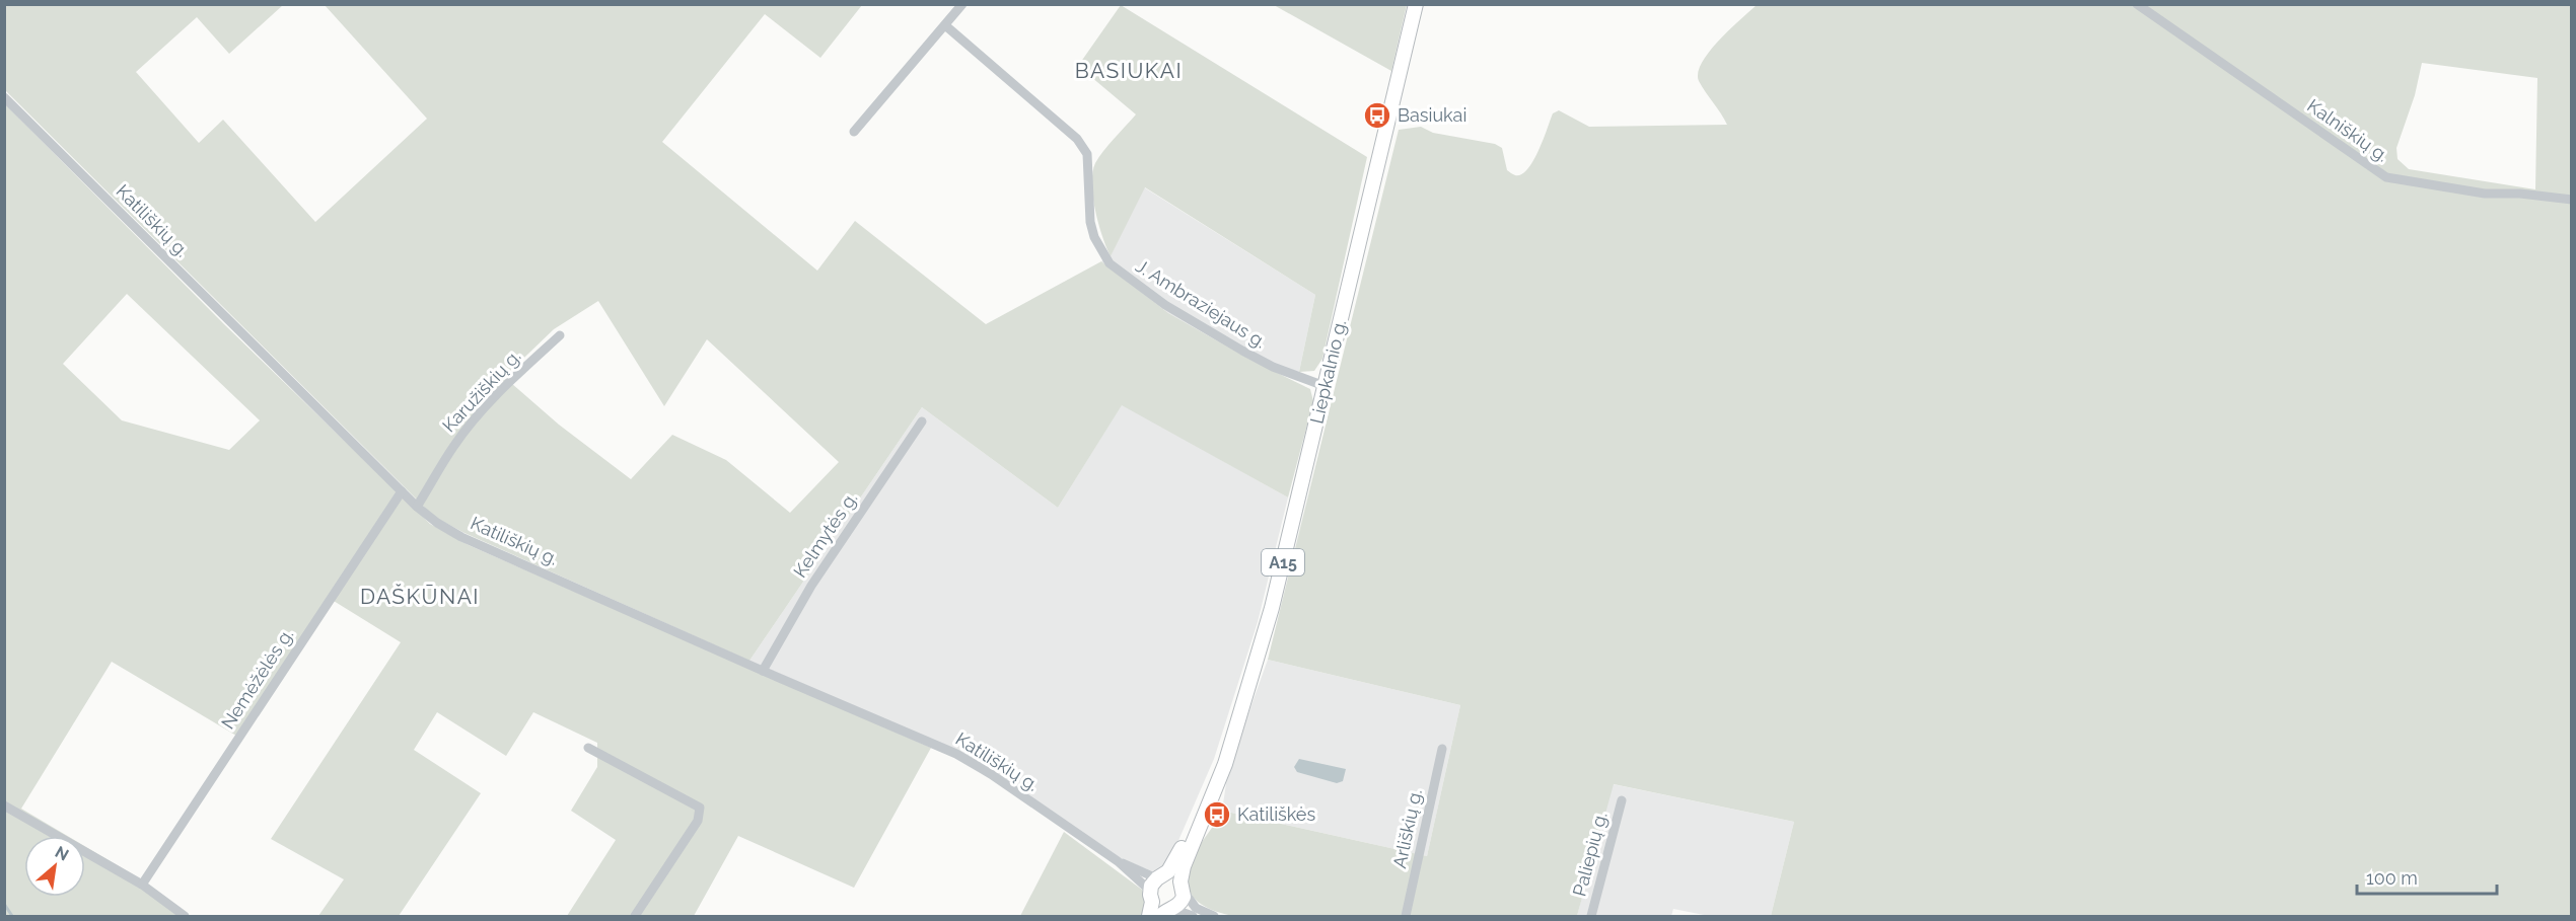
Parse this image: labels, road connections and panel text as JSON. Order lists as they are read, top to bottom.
{
  "streets": {
    "highway": ["Liepkalnio g.", "A15"],
    "street": [
      "Kalniškių g.",
      "Katiliškių g.",
      "J. Ambraziejaus g.",
      "Karužiškių g.",
      "Kelmytės g.",
      "Nemėžėlės g.",
      "Arliškių g.",
      "Paliepių g."
    ]
  },
  "crossings": [
    ["Katiliškių g.", "Liepkalnio g."],
    ["Katiliškių g.", "Karužiškių g."],
    ["Katiliškių g.", "Kelmytės g."],
    ["Katiliškių g.", "Nemėžėlės g."],
    ["J. Ambraziejaus g.", "Liepkalnio g."]
  ],
  "districts": ["BASIUKAI", "DAŠKŪNAI"],
  "places": {
    "bus stop": ["Basiukai", "Katiliškės"]
  },
  "scale_bar": "100 m",
  "north": "top right"
}
